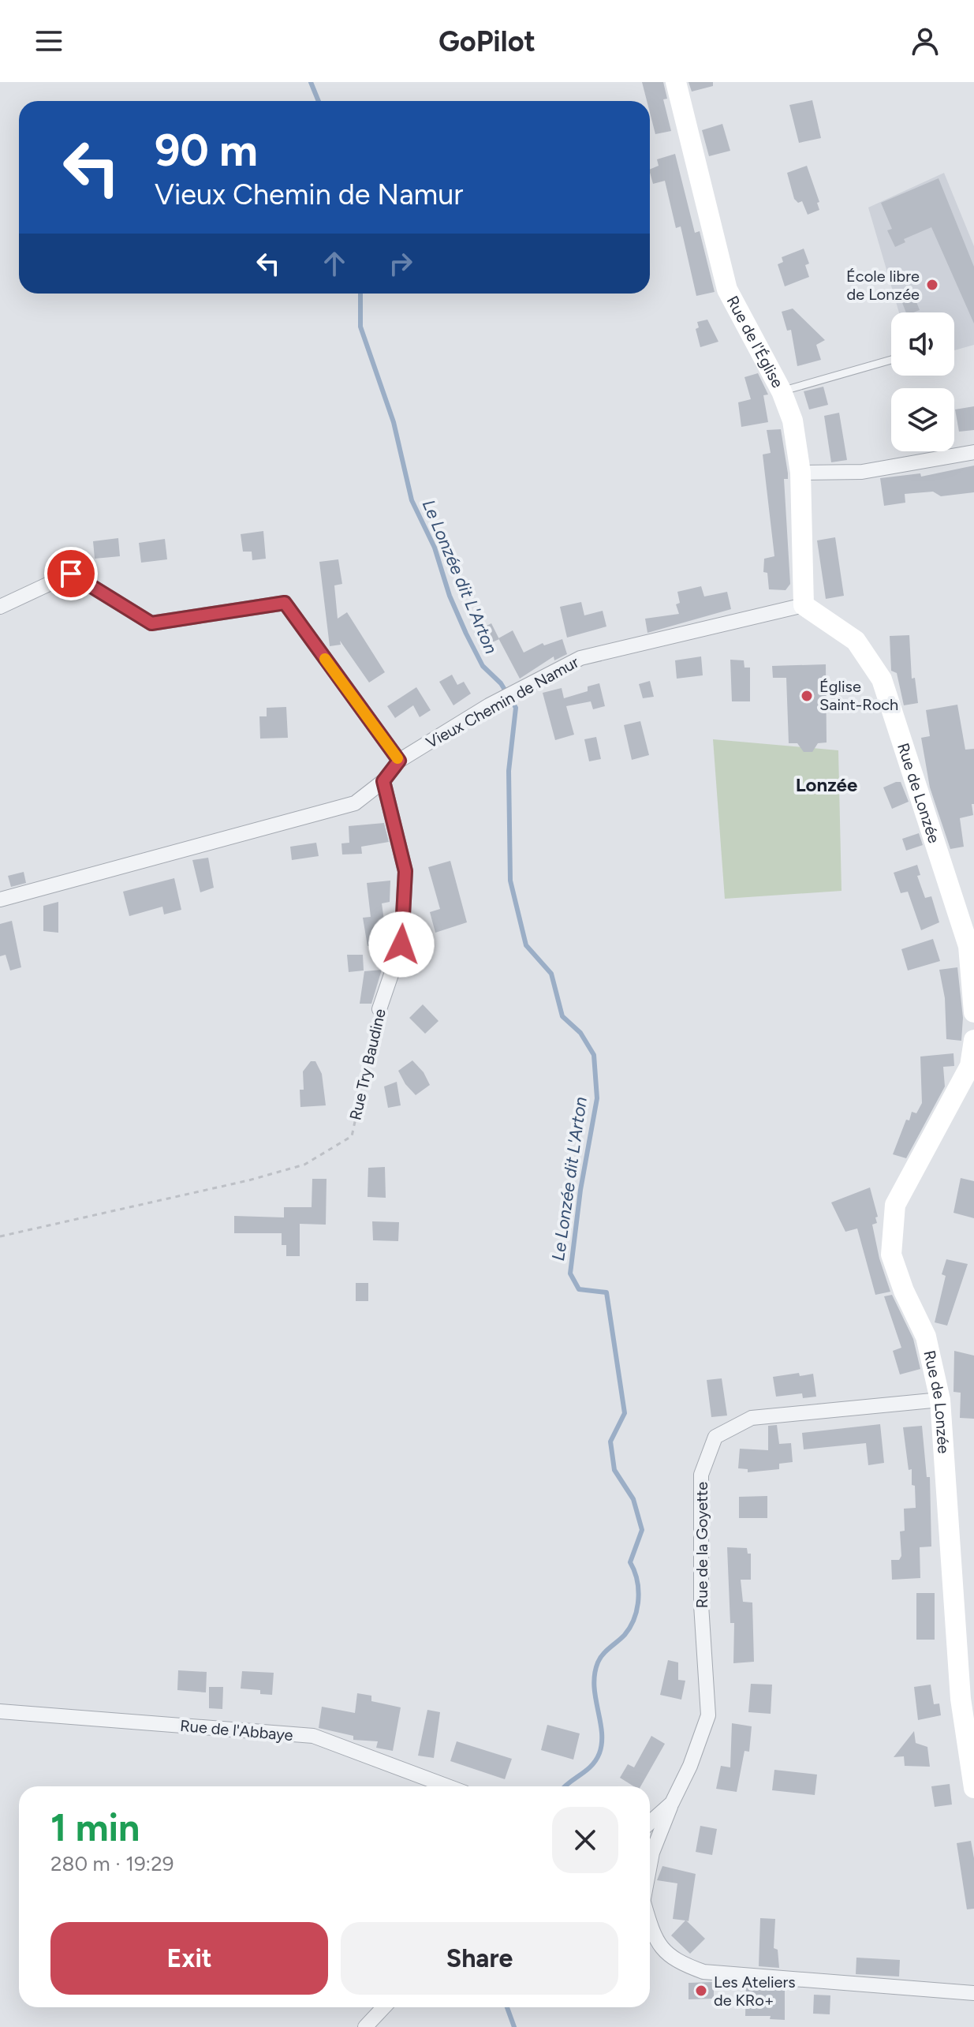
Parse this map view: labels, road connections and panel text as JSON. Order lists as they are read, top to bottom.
{
  "streets": {
    "street": [
      "Rue de l'Église",
      "Vieux Chemin de Namur",
      "Rue de Lonzée",
      "Rue Try Baudine",
      "Rue de la Goyette",
      "Rue de l'Abbaye"
    ]
  },
  "crossings": [
    ["Rue de l'Église", "Vieux Chemin de Namur"],
    ["Rue de l'Église", "Rue de Lonzée"],
    ["Vieux Chemin de Namur", "Rue de Lonzée"],
    ["Rue de Lonzée", "Rue de la Goyette"]
  ],
  "districts": ["Lonzée"],
  "water": ["Le Lonzée dit L'Arton"],
  "places": ["École libre de Lonzée", "Église Saint-Roch", "Les Ateliers de KRo+"],
  "page": {
    "header": "GoPilot",
    "turn": ["90 m", "Vieux Chemin de Namur"],
    "heading": ["1 min", "280 m · 19:29"],
    "buttons": ["Exit", "Share"]
  }
}
